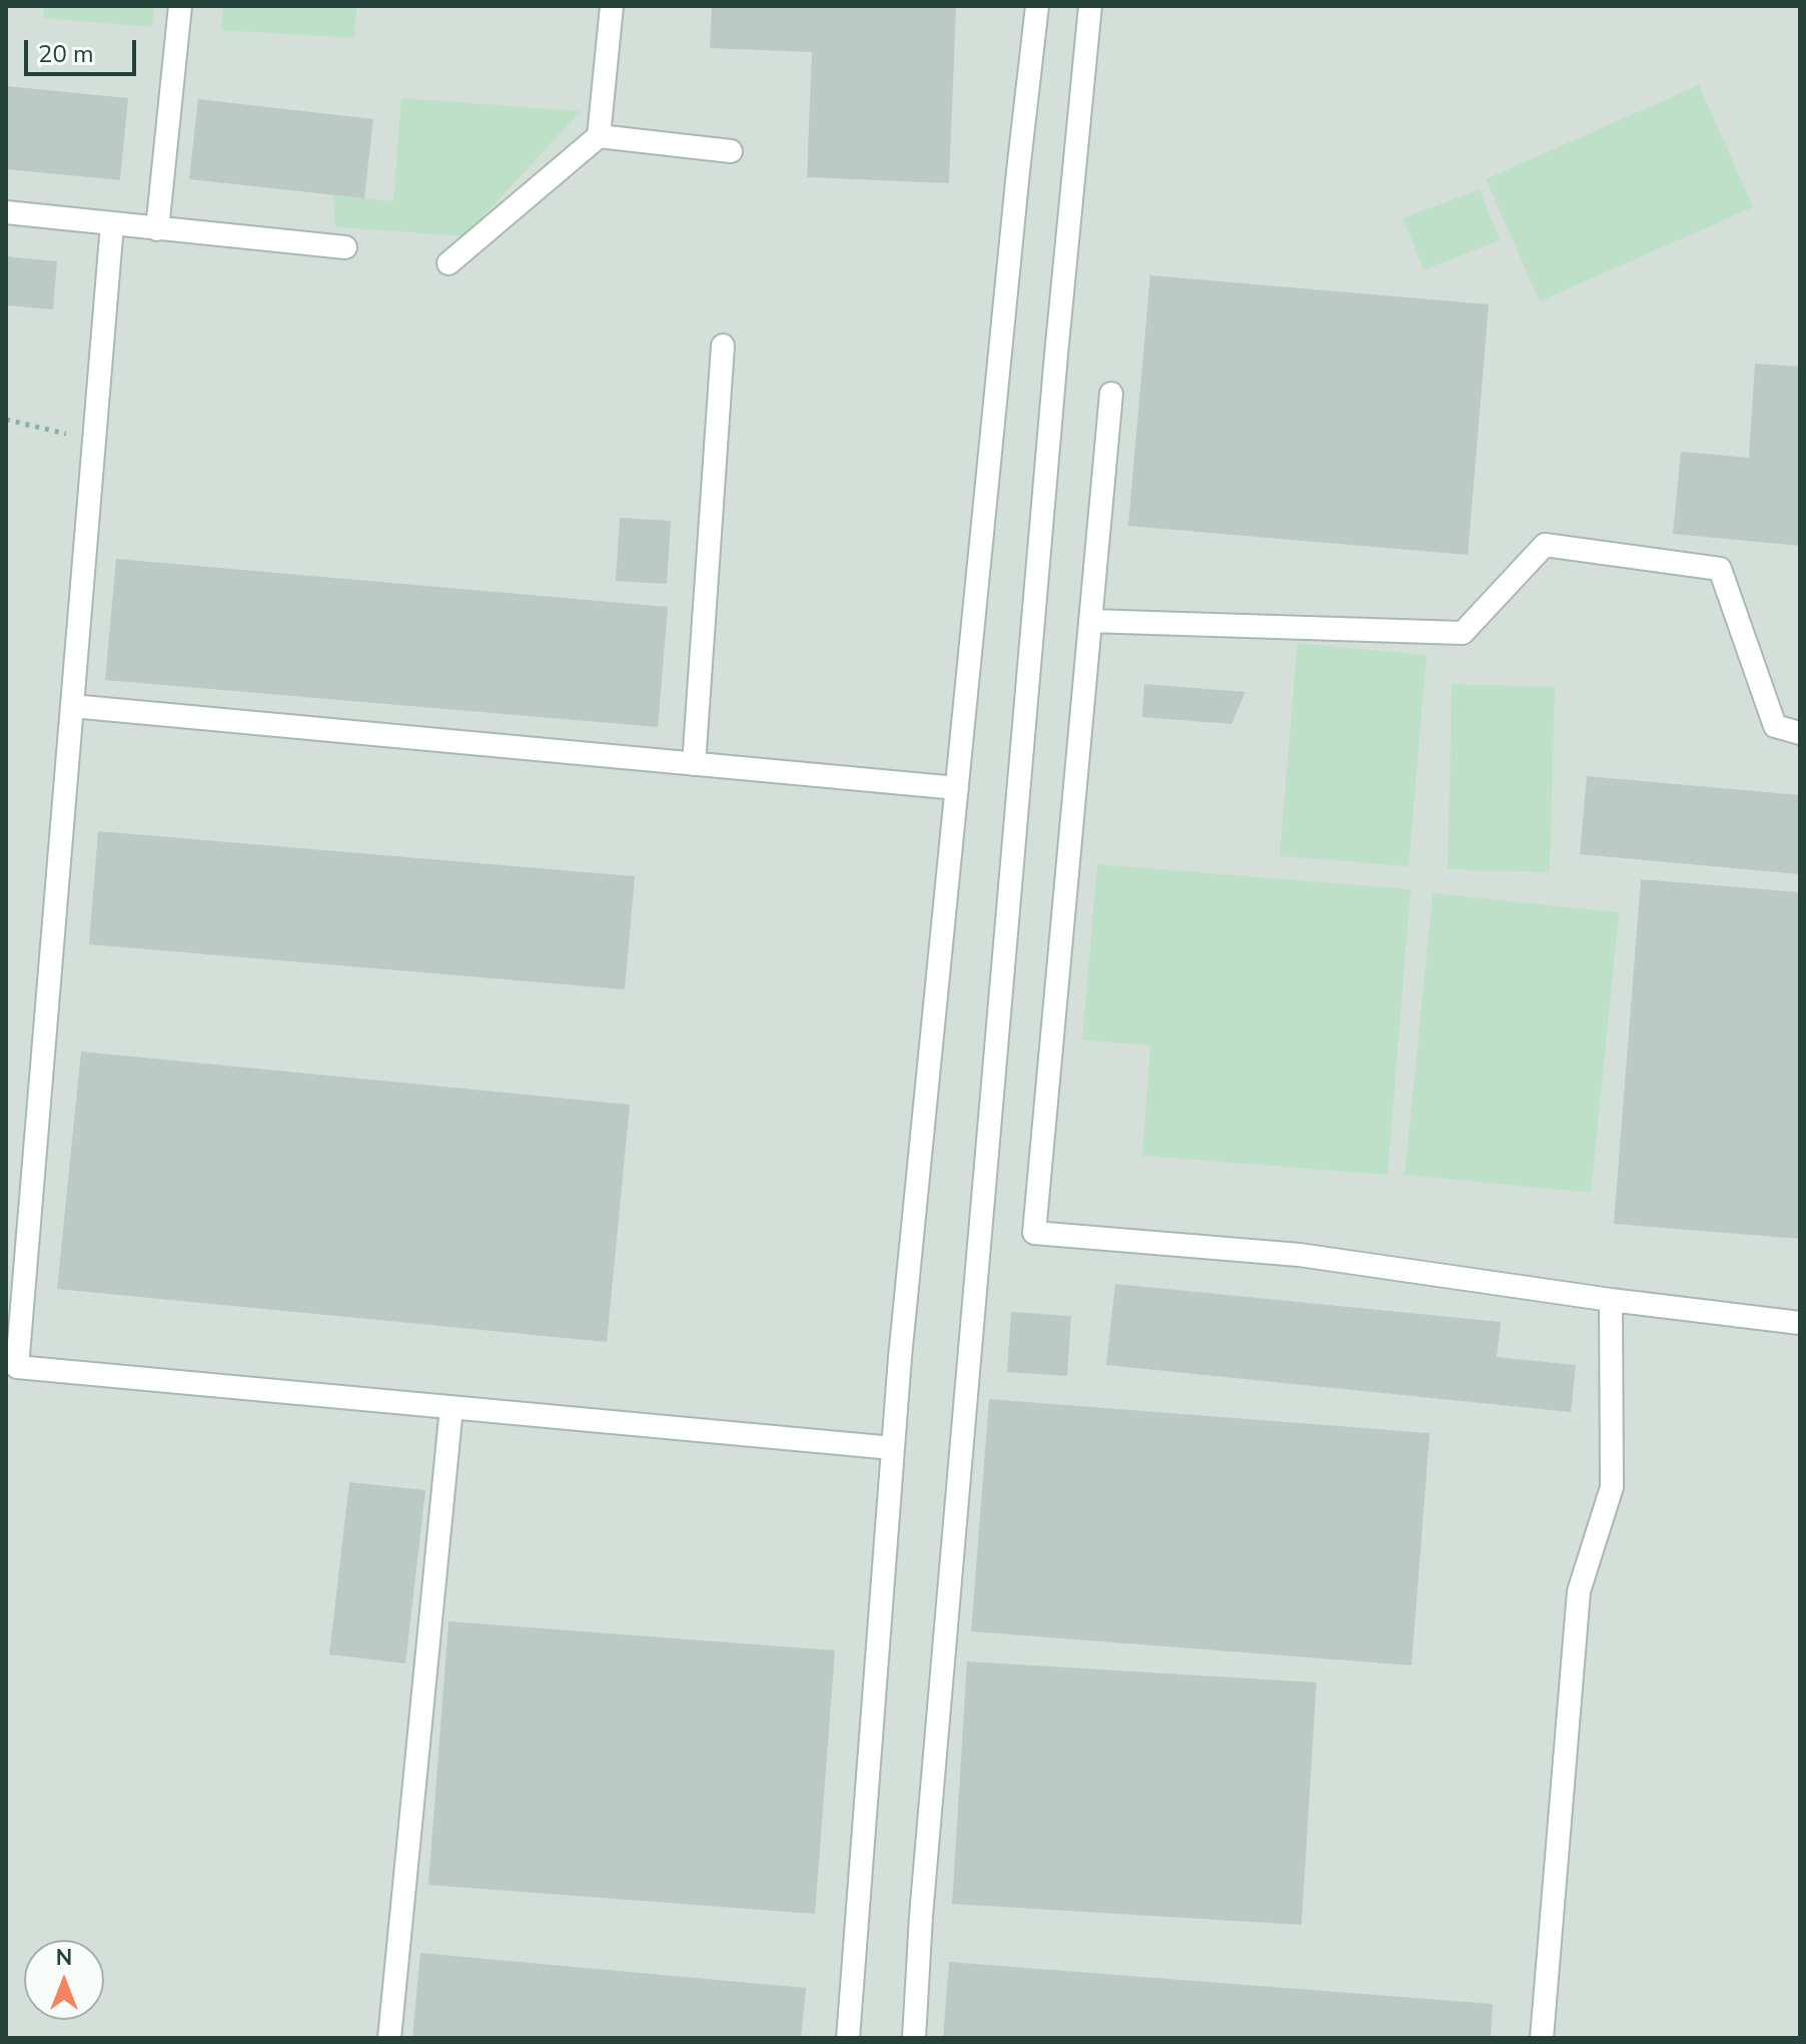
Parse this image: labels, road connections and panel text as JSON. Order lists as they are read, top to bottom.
{
  "scale_bar": "20 m",
  "north": "top"
}
